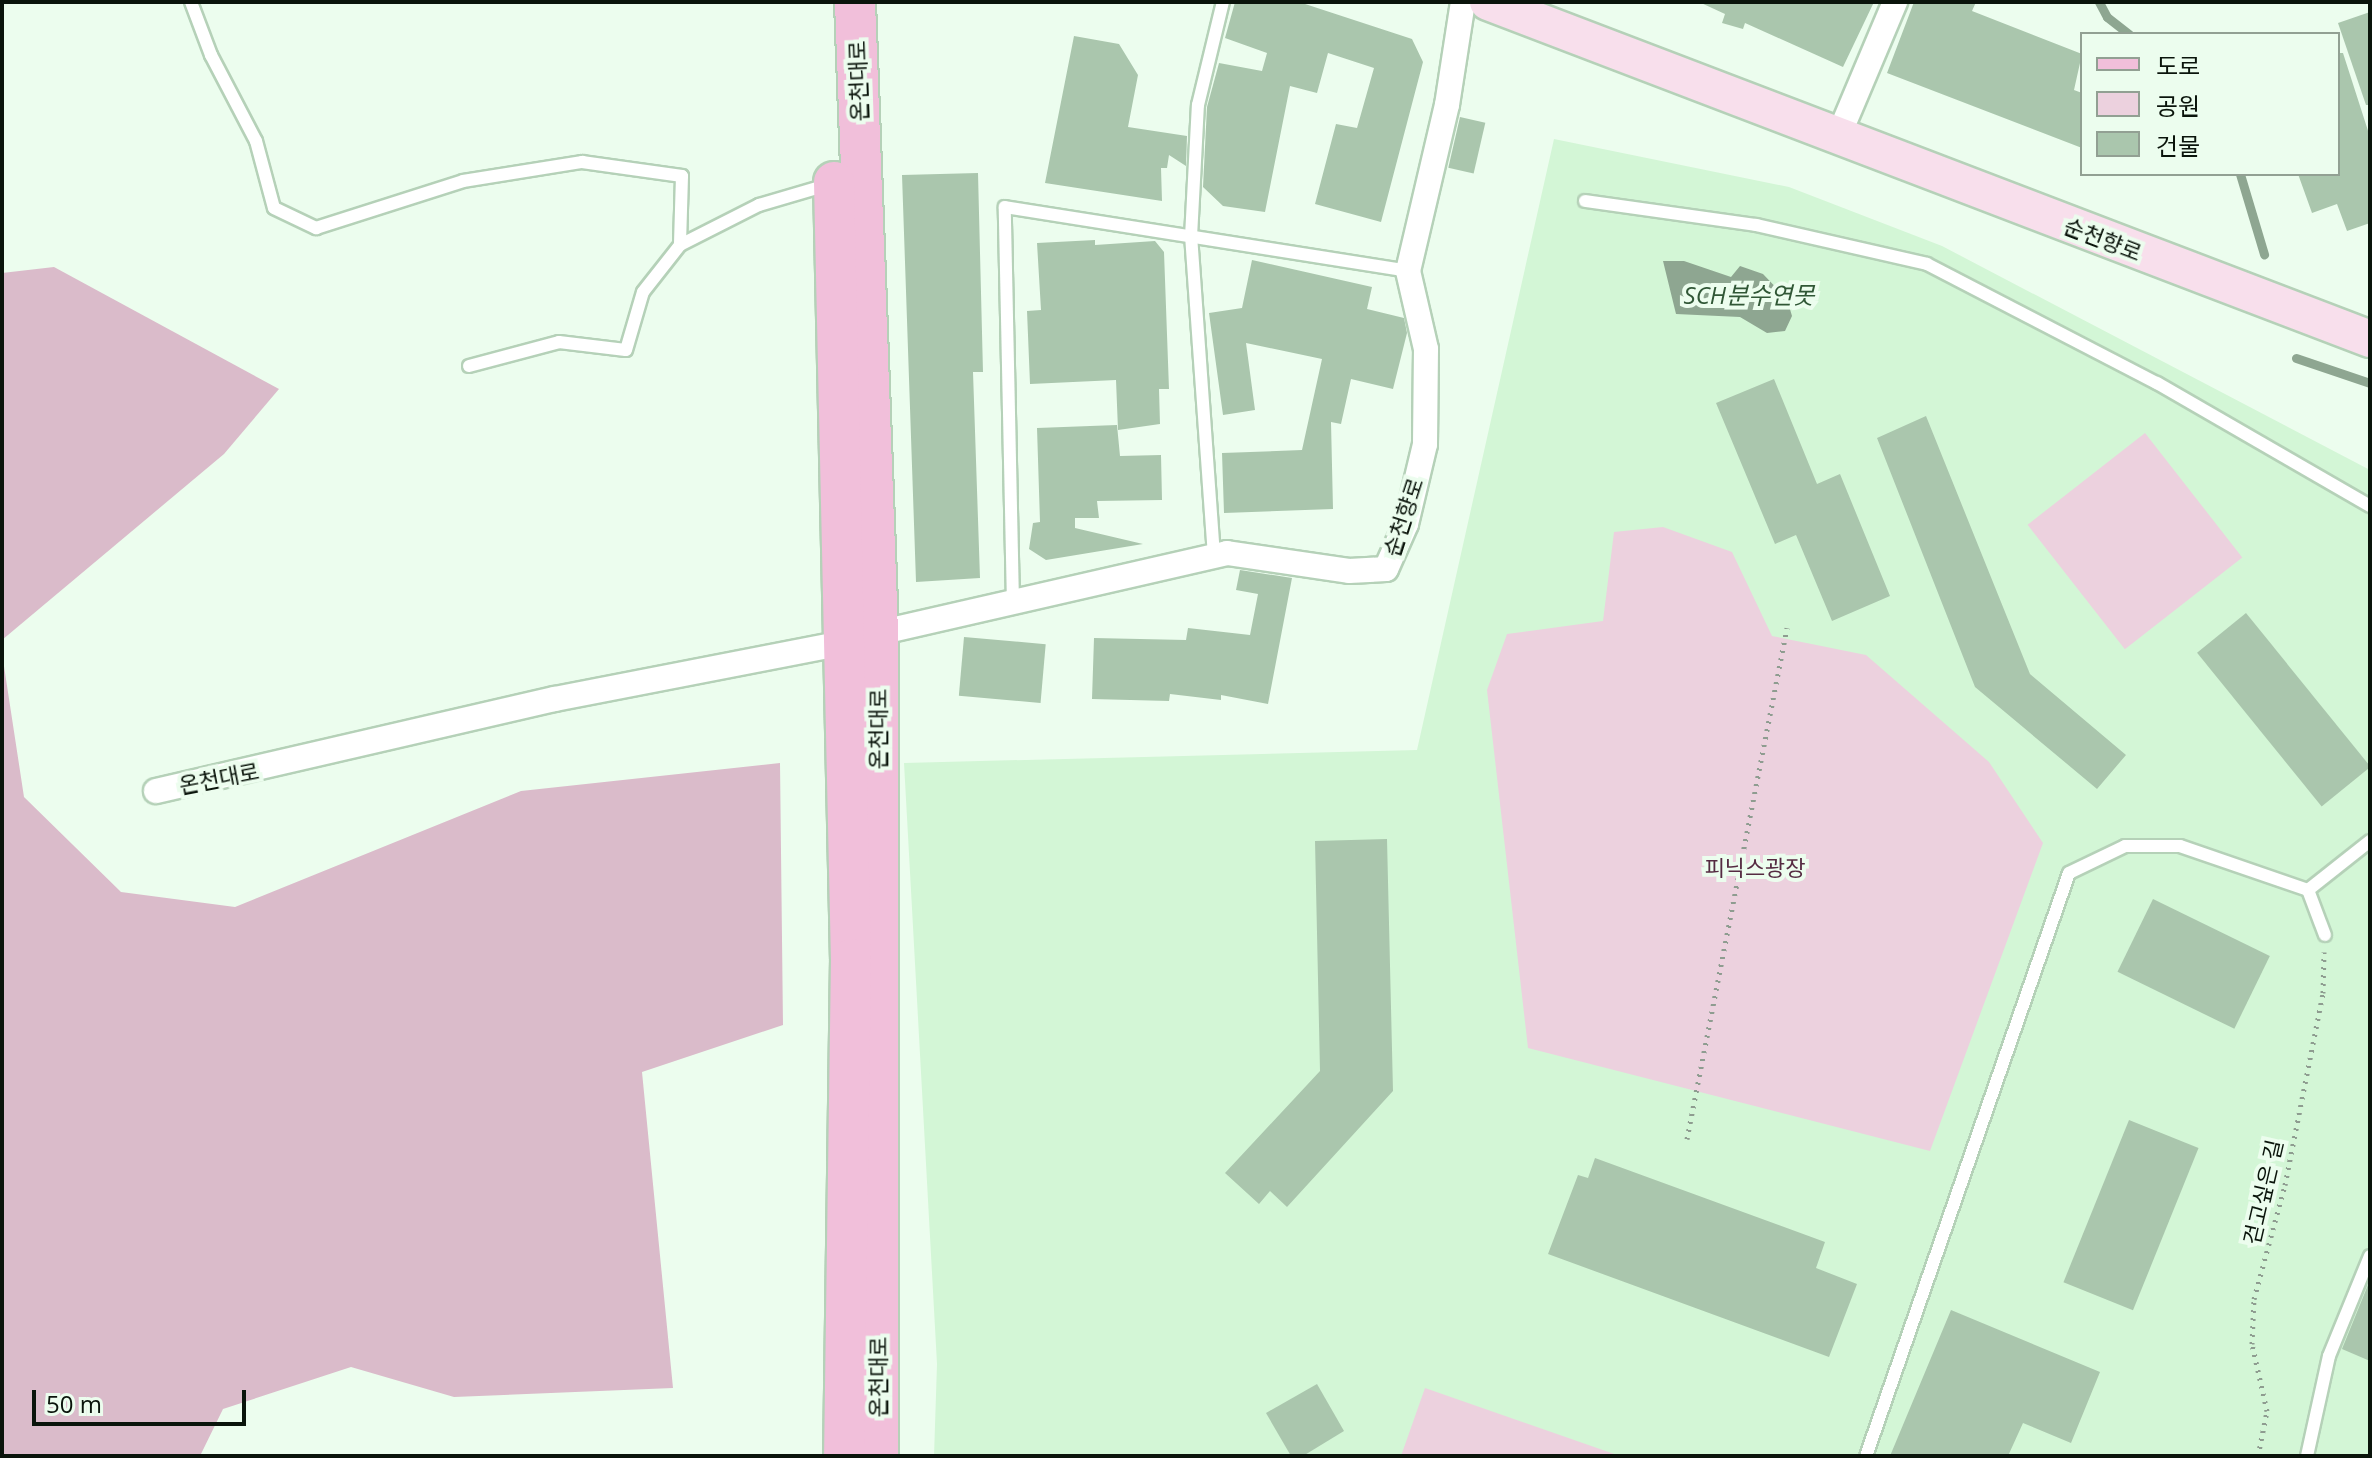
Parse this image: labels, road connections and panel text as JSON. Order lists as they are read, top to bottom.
{
  "streets": {
    "main road": ["온천대로", "순천향로"],
    "path": ["걷고싶은 길"]
  },
  "crossings": [
    ["온천대로", "순천향로"]
  ],
  "water": ["SCH분수연못"],
  "parks": ["피닉스광장"],
  "legend": ["도로", "공원", "건물"],
  "scale_bar": "50 m"
}
